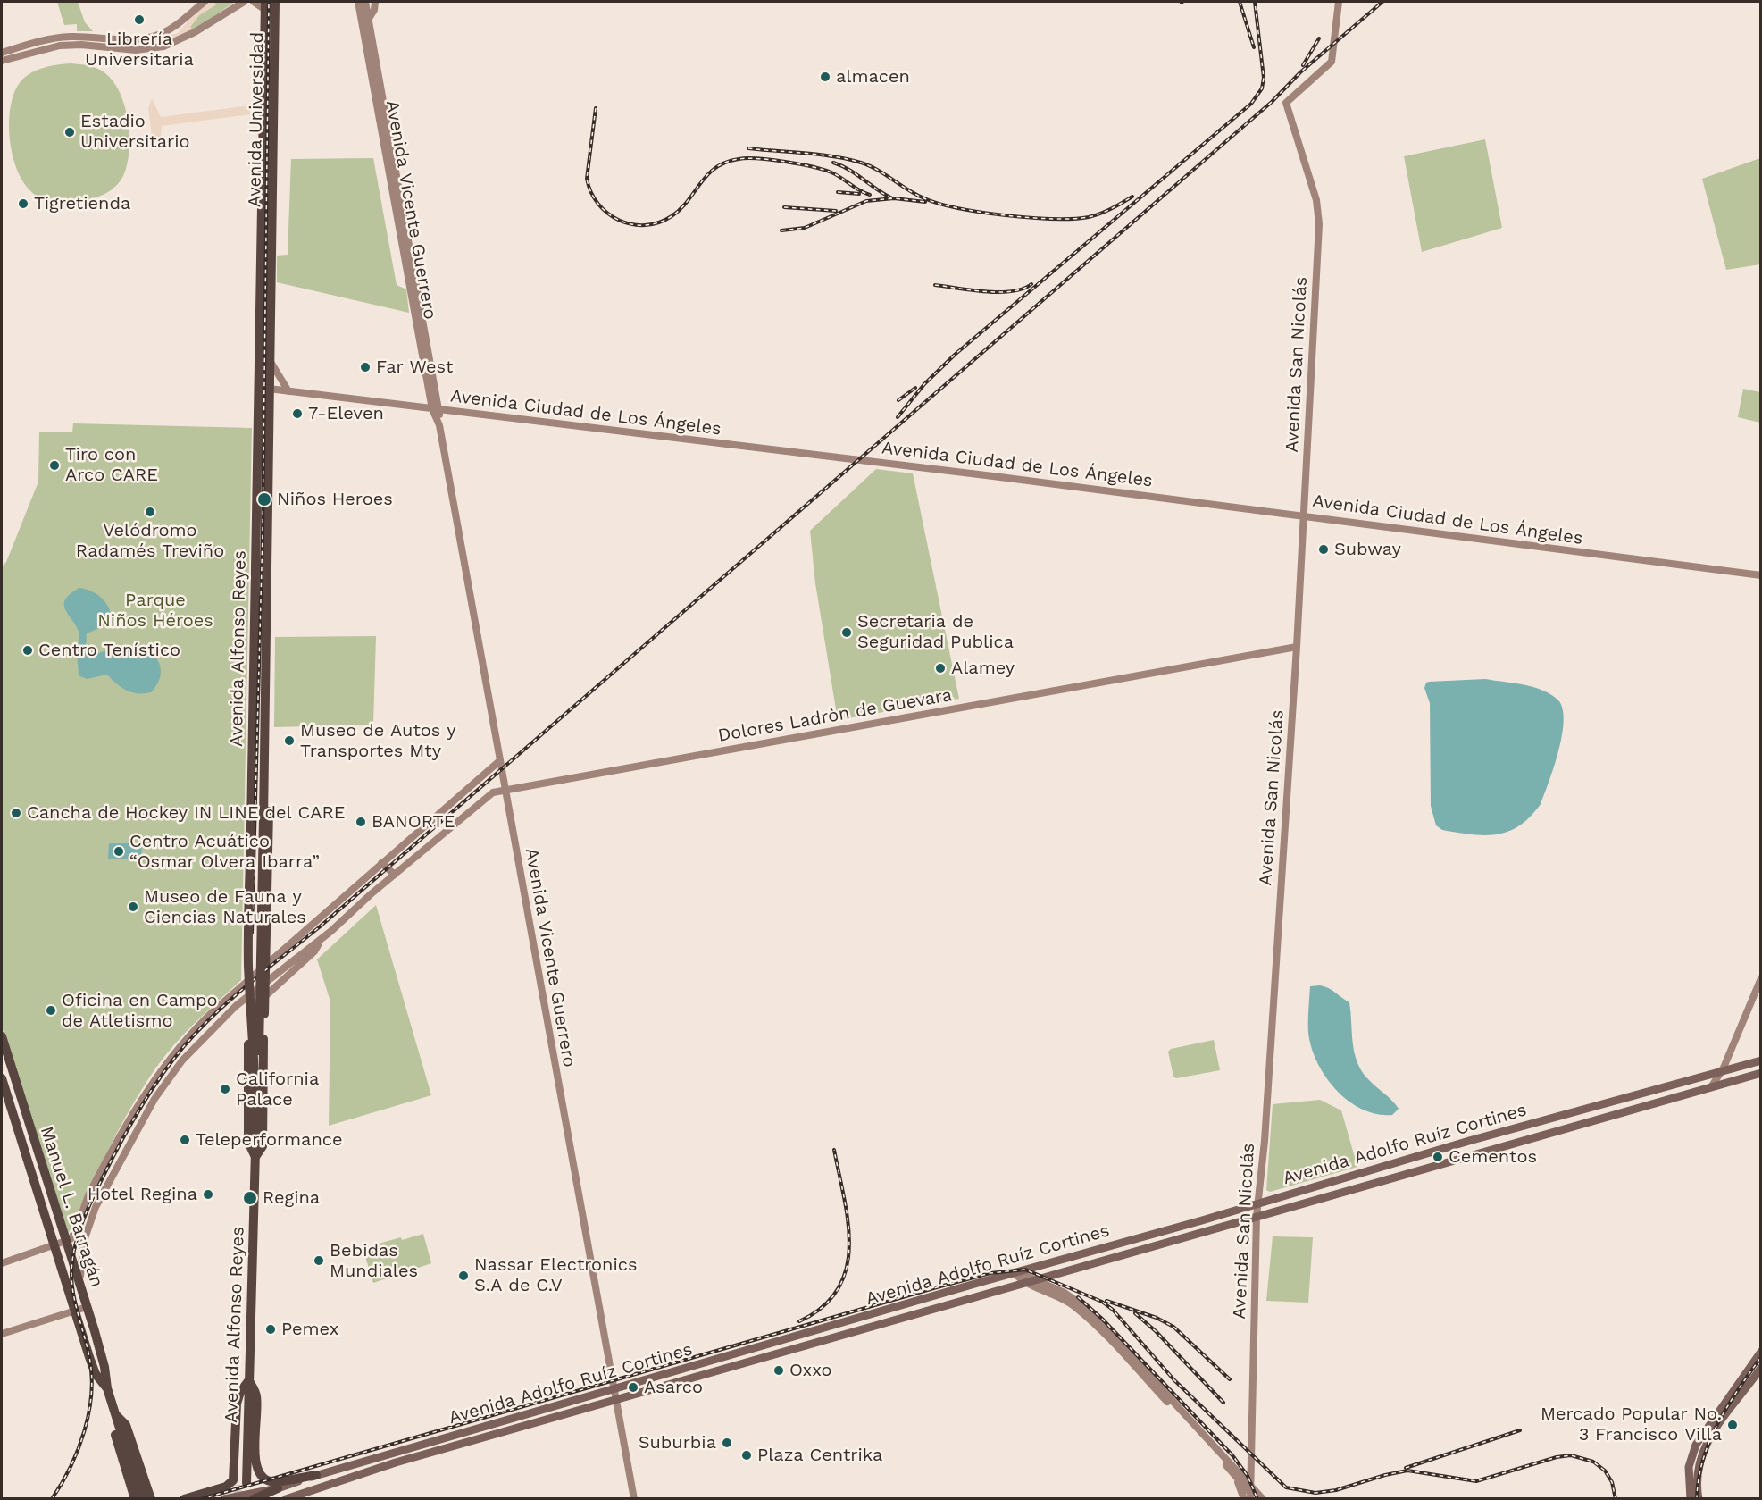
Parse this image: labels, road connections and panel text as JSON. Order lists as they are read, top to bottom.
{
  "streets": {
    "highway": ["Avenida Universidad", "Avenida Alfonso Reyes", "Manuel L. Barragán"],
    "main road": ["Avenida Adolfo Ruíz Cortines"],
    "street": [
      "Avenida Vicente Guerrero",
      "Avenida San Nicolás",
      "Avenida Ciudad de Los Ángeles",
      "Dolores Ladròn de Guevara"
    ]
  },
  "crossings": [
    ["Avenida Universidad", "Avenida Alfonso Reyes"],
    ["Avenida Vicente Guerrero", "Avenida Ciudad de Los Ángeles"],
    ["Avenida Vicente Guerrero", "Dolores Ladròn de Guevara"],
    ["Avenida Vicente Guerrero", "Avenida Adolfo Ruíz Cortines"],
    ["Avenida San Nicolás", "Avenida Ciudad de Los Ángeles"],
    ["Avenida San Nicolás", "Dolores Ladròn de Guevara"],
    ["Avenida San Nicolás", "Avenida Adolfo Ruíz Cortines"],
    ["Avenida Ciudad de Los Ángeles", "Avenida Alfonso Reyes"]
  ],
  "parks": ["Parque Niños Héroes"],
  "places": [
    "Librería Universitaria",
    "almacen",
    "Estadio Universitario",
    "Tigretienda",
    "Far West",
    "7-Eleven",
    "Tiro con Arco CARE",
    "Niños Heroes",
    "Velódromo Radamés Treviño",
    "Subway",
    "Secretaria de Seguridad Publica",
    "Centro Tenístico",
    "Alamey",
    "Museo de Autos y Transportes Mty",
    "Cancha de Hockey IN LINE del CARE",
    "BANORTE",
    "Centro Acuático “Osmar Olvera Ibarra”",
    "Museo de Fauna y Ciencias Naturales",
    "Oficina en Campo de Atletismo",
    "California Palace",
    "Teleperformance",
    "Cementos",
    "Hotel Regina",
    "Regina",
    "Bebidas Mundiales",
    "Nassar Electronics S.A de C.V",
    "Pemex",
    "Oxxo",
    "Asarco",
    "Mercado Popular No. 3 Francisco Villa",
    "Suburbia",
    "Plaza Centrika"
  ]
}
